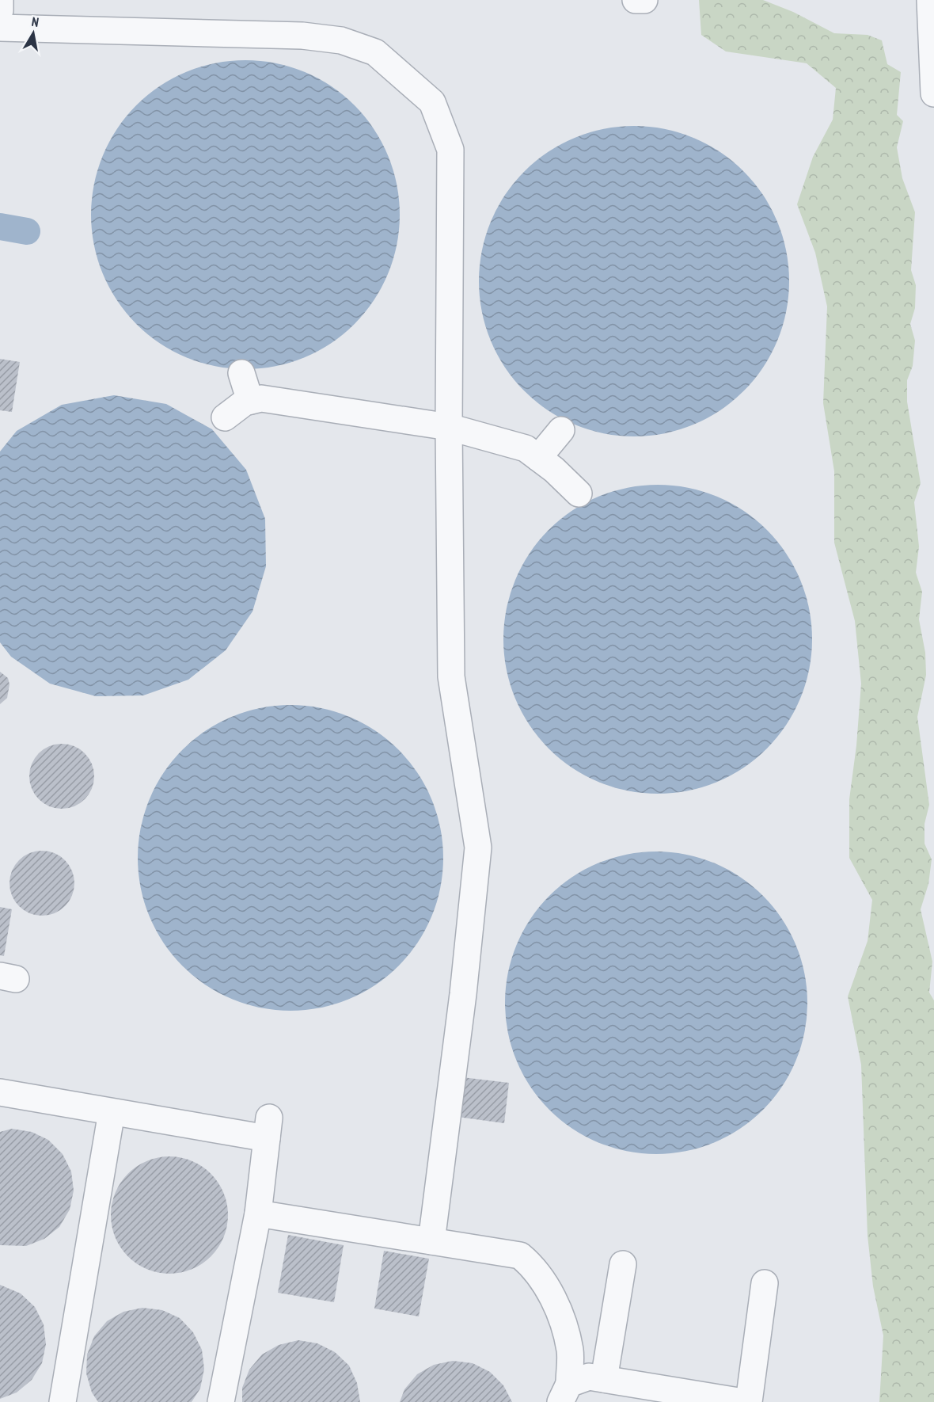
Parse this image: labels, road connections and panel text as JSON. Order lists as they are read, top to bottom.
{
  "north": "top"
}
